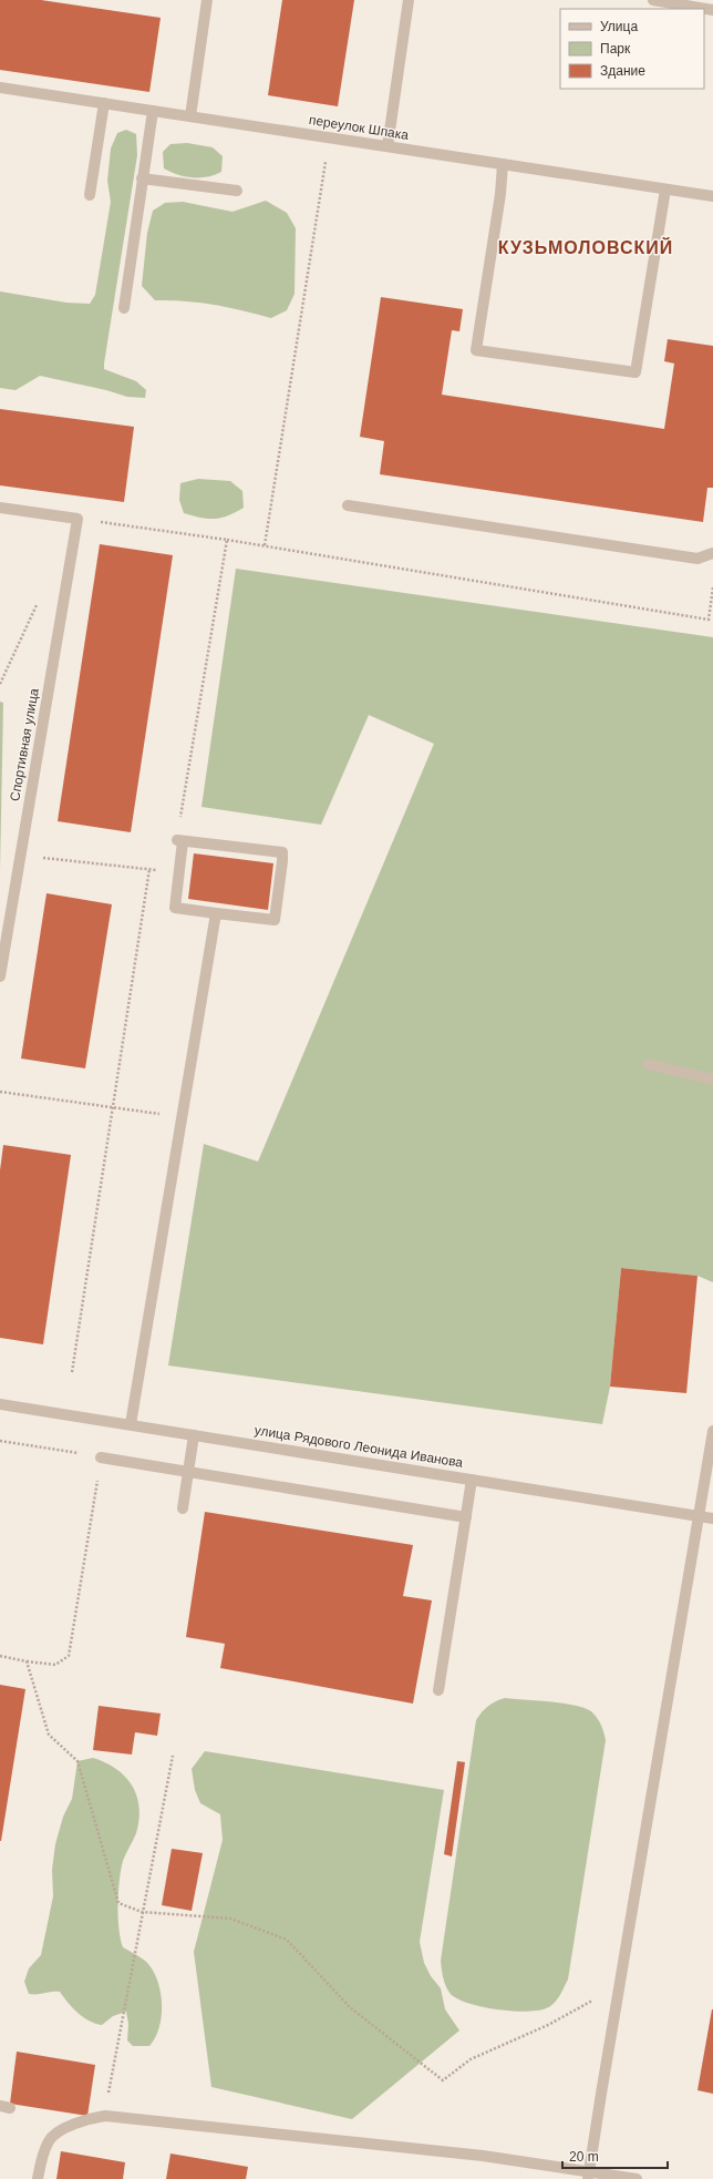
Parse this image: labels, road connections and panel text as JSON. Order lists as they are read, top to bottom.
{
  "streets": {
    "street": ["переулок Шпака", "Спортивная улица", "улица Рядового Леонида Иванова"]
  },
  "districts": ["КУЗЬМОЛОВСКИЙ"],
  "legend": ["Улица", "Парк", "Здание"],
  "scale_bar": "20 m"
}
